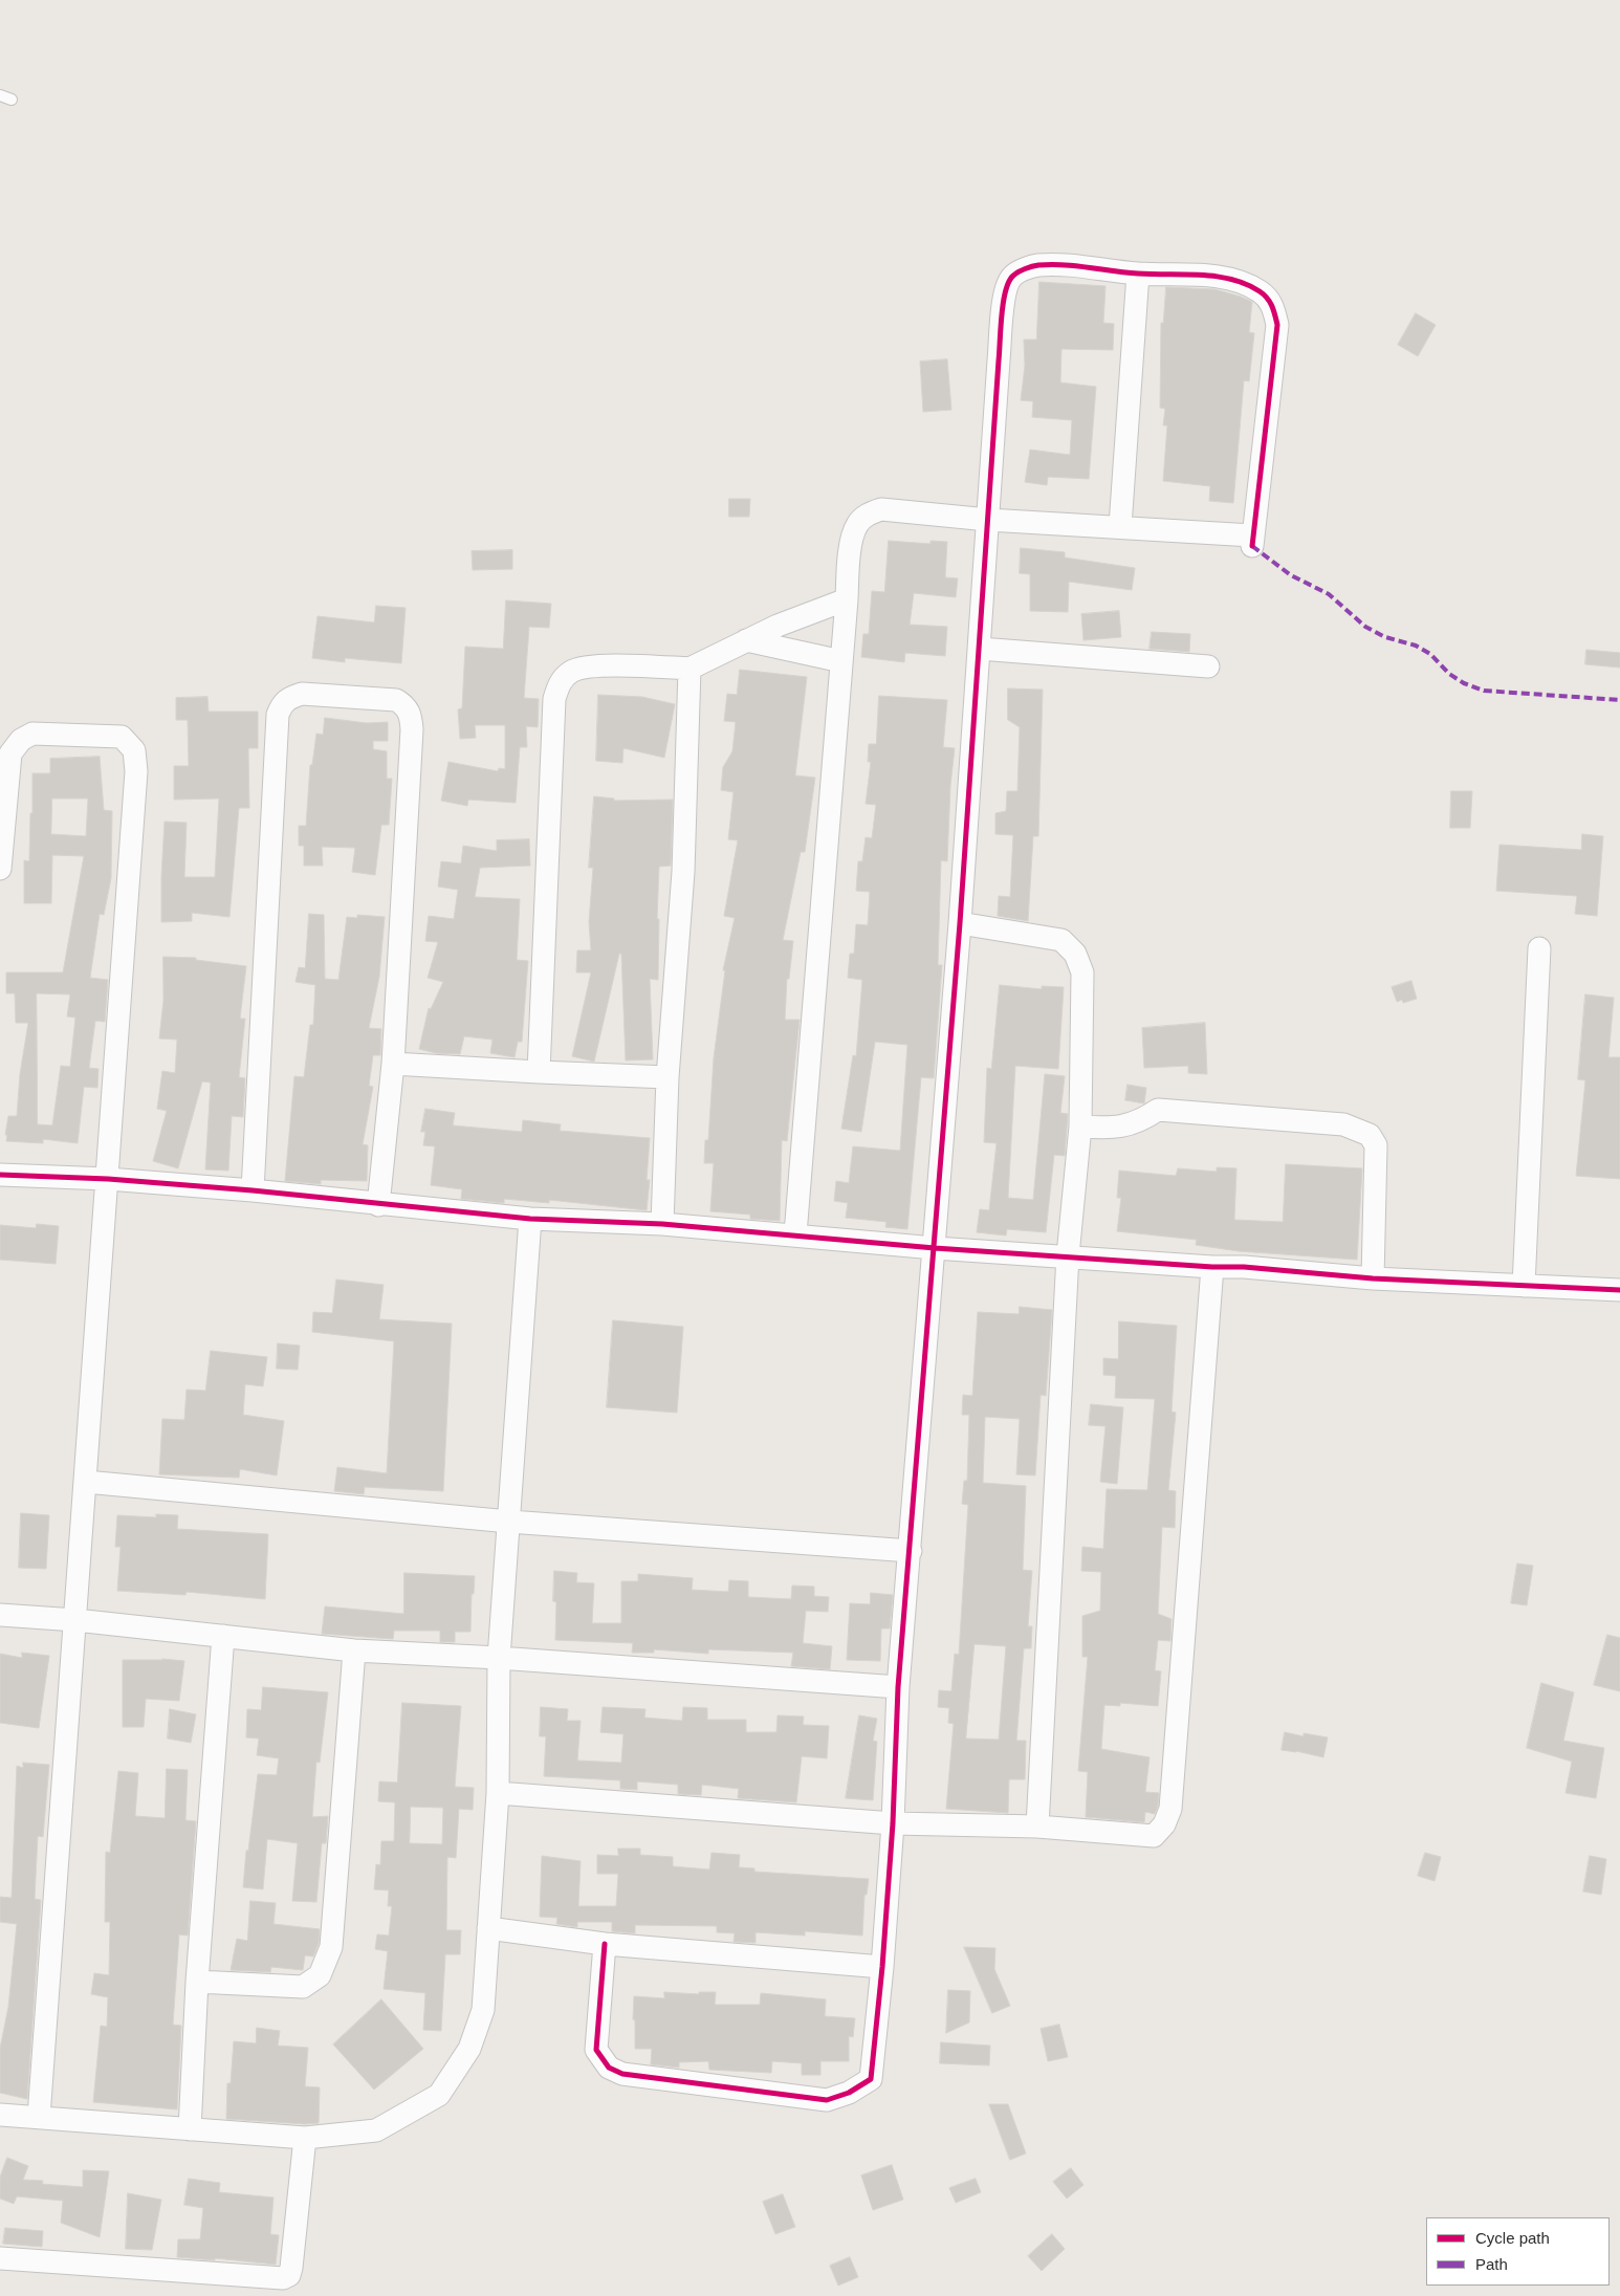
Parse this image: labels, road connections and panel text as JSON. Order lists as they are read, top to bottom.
{
  "legend": ["Cycle path", "Path"]
}
